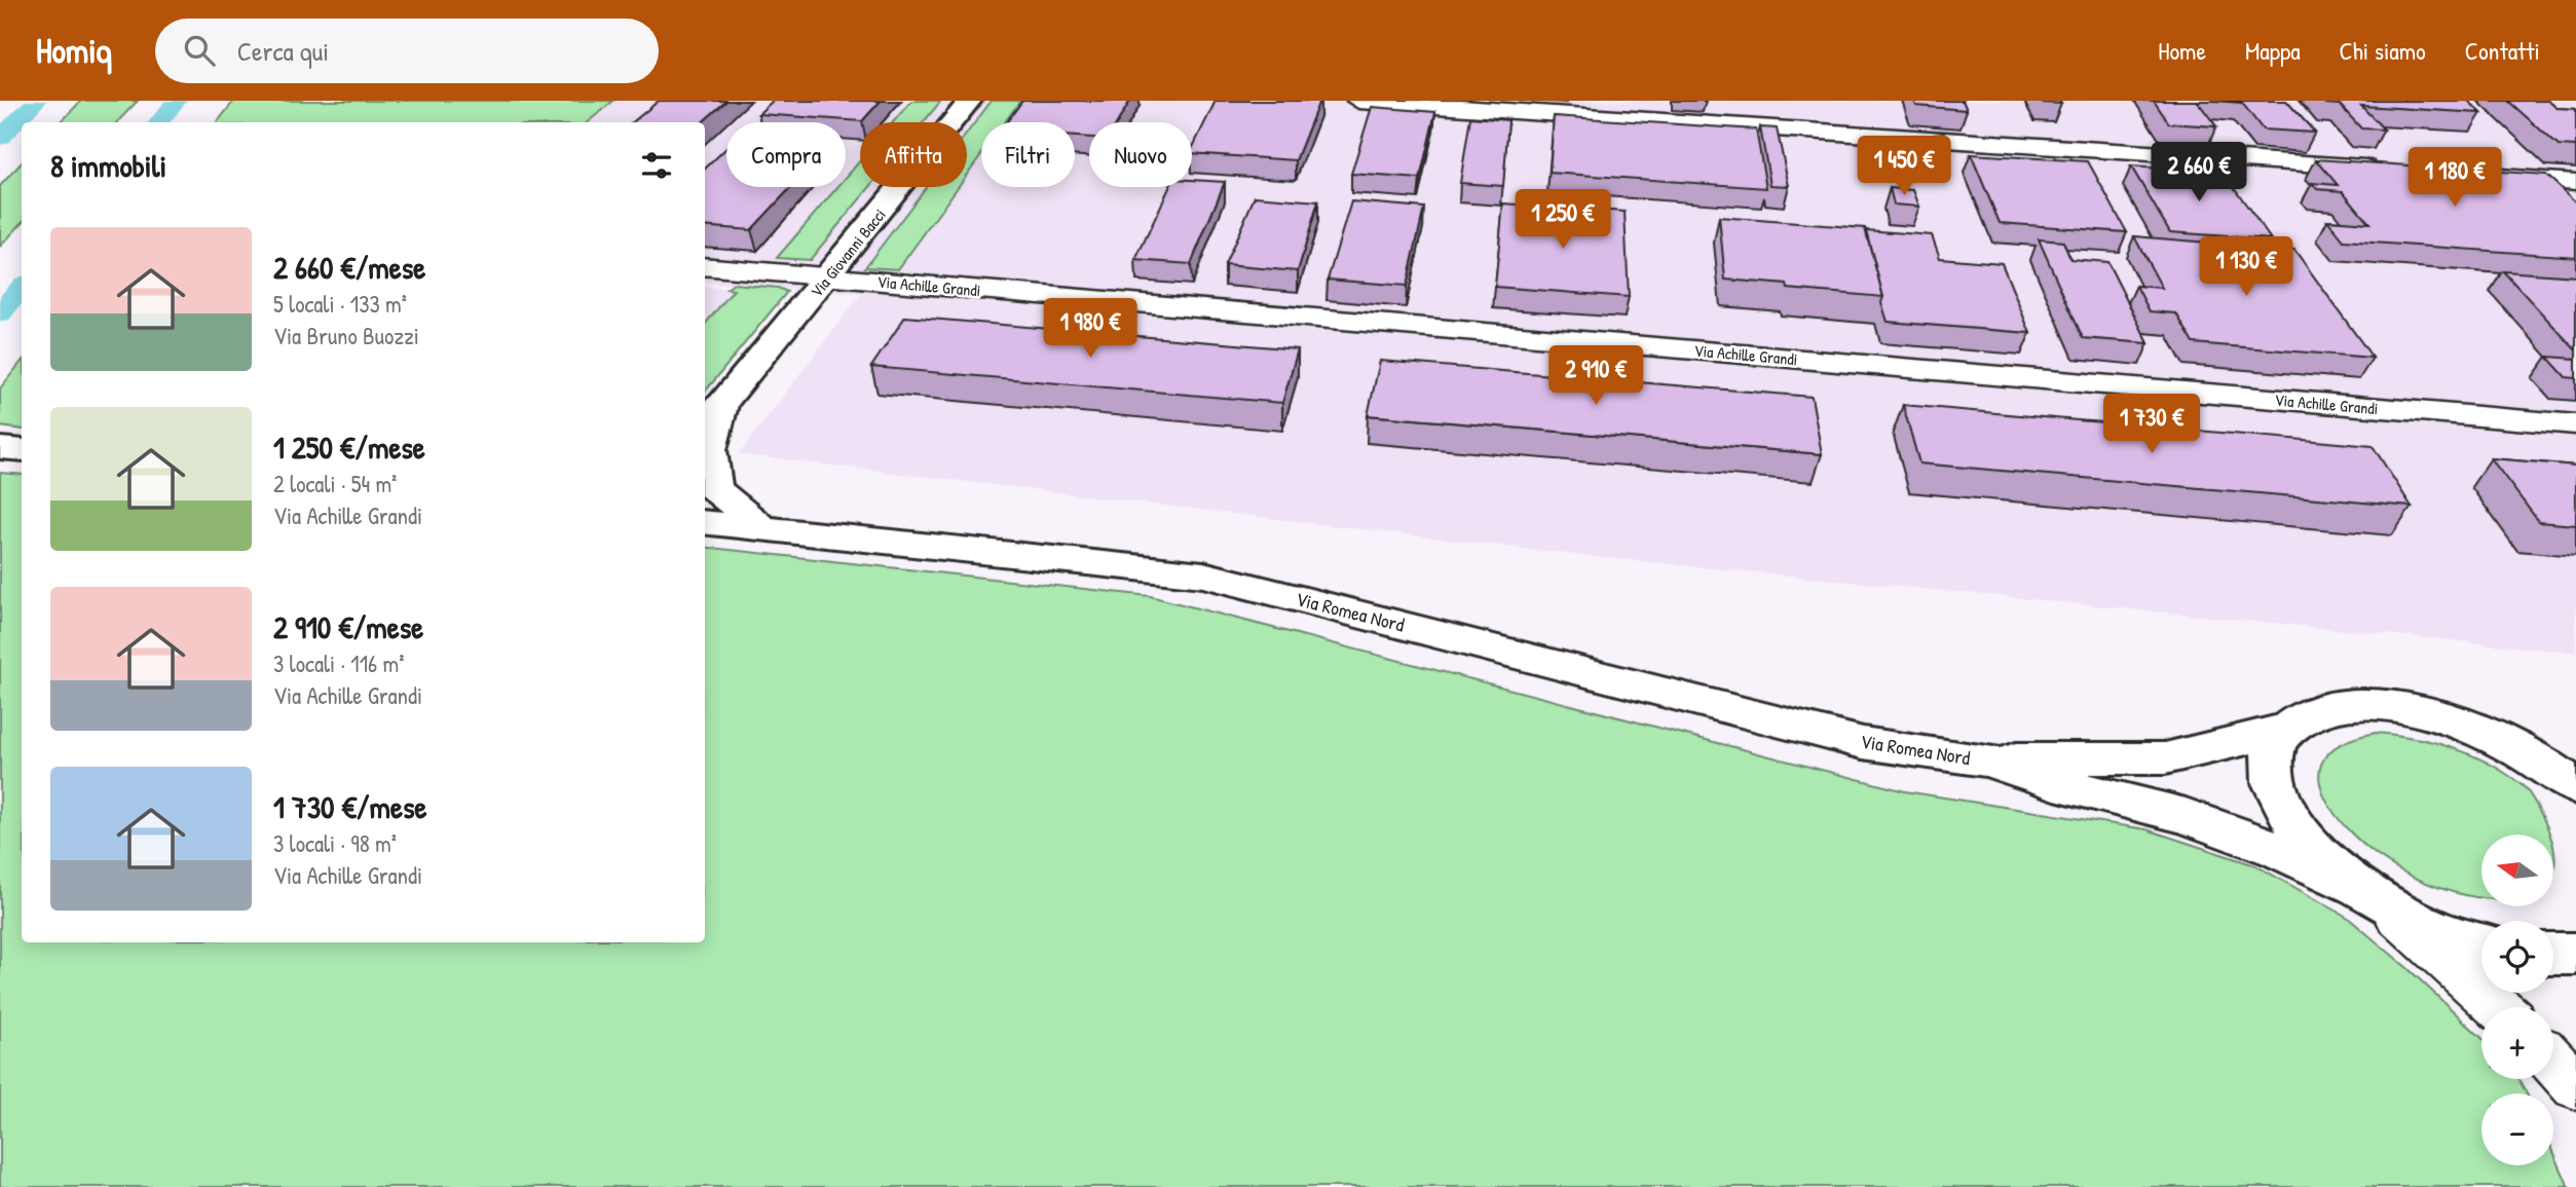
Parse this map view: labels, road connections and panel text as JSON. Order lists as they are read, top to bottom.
{
  "streets": {
    "main road": ["Via Giovanni Bacci", "Via Romea Nord"],
    "street": ["Via Achille Grandi"]
  },
  "crossings": [
    ["Via Giovanni Bacci", "Via Achille Grandi"],
    ["Via Giovanni Bacci", "Via Romea Nord"]
  ],
  "north": "left",
  "page": {
    "header": "Homiq",
    "search": "Cerca qui",
    "nav": [
      "Home",
      "Mappa",
      "Chi siamo",
      "Contatti"
    ],
    "chip": [
      "Compra",
      "Affitta",
      "Filtri",
      "Nuovo"
    ],
    "heading": "8 immobili",
    "price": [
      "1 450 €",
      "2 660 €",
      "1 180 €",
      "1 250 €",
      "1 130 €",
      "1 980 €",
      "2 910 €",
      "1 730 €"
    ],
    "list": [
      {
        "name": "2 660 €/mese",
        "note": "5 locali · 133 m² · Via Bruno Buozzi"
      },
      {
        "name": "1 250 €/mese",
        "note": "2 locali · 54 m² · Via Achille Grandi"
      },
      {
        "name": "2 910 €/mese",
        "note": "3 locali · 116 m² · Via Achille Grandi"
      },
      {
        "name": "1 730 €/mese",
        "note": "3 locali · 98 m² · Via Achille Grandi"
      }
    ],
    "map_buttons": ["+", "−"]
  }
}
